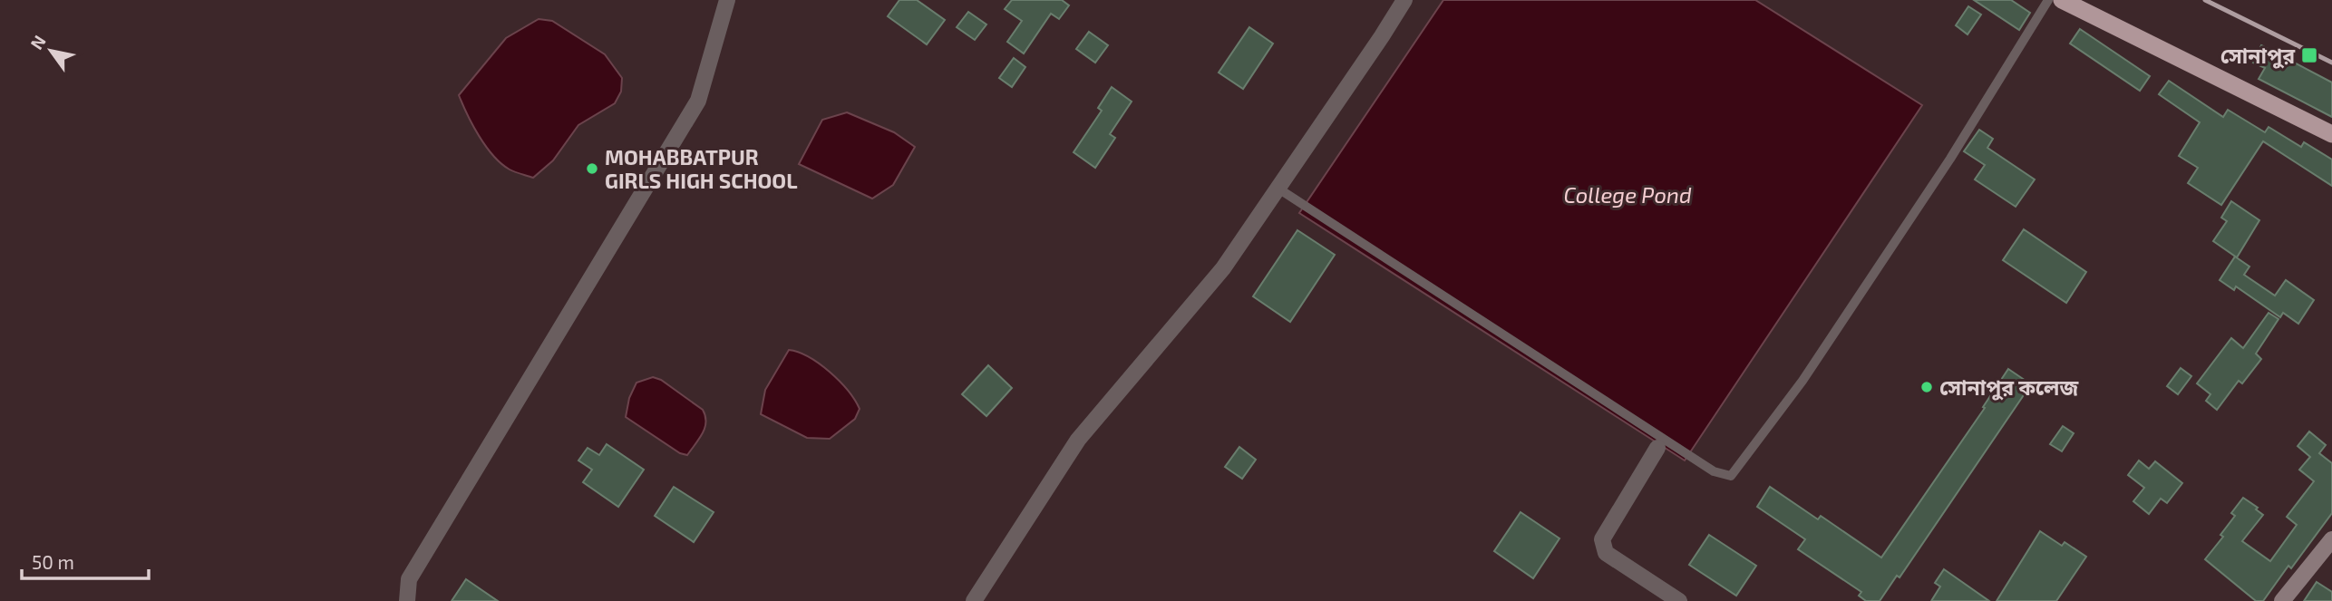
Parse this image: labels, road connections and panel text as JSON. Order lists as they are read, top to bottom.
{
  "water": ["College Pond"],
  "places": {
    "transit": ["সোনাপুর"],
    "other": ["MOHABBATPUR GIRLS HIGH SCHOOL", "সোনাপুর কলেজ"]
  },
  "scale_bar": "50 m",
  "north": "top left"
}
